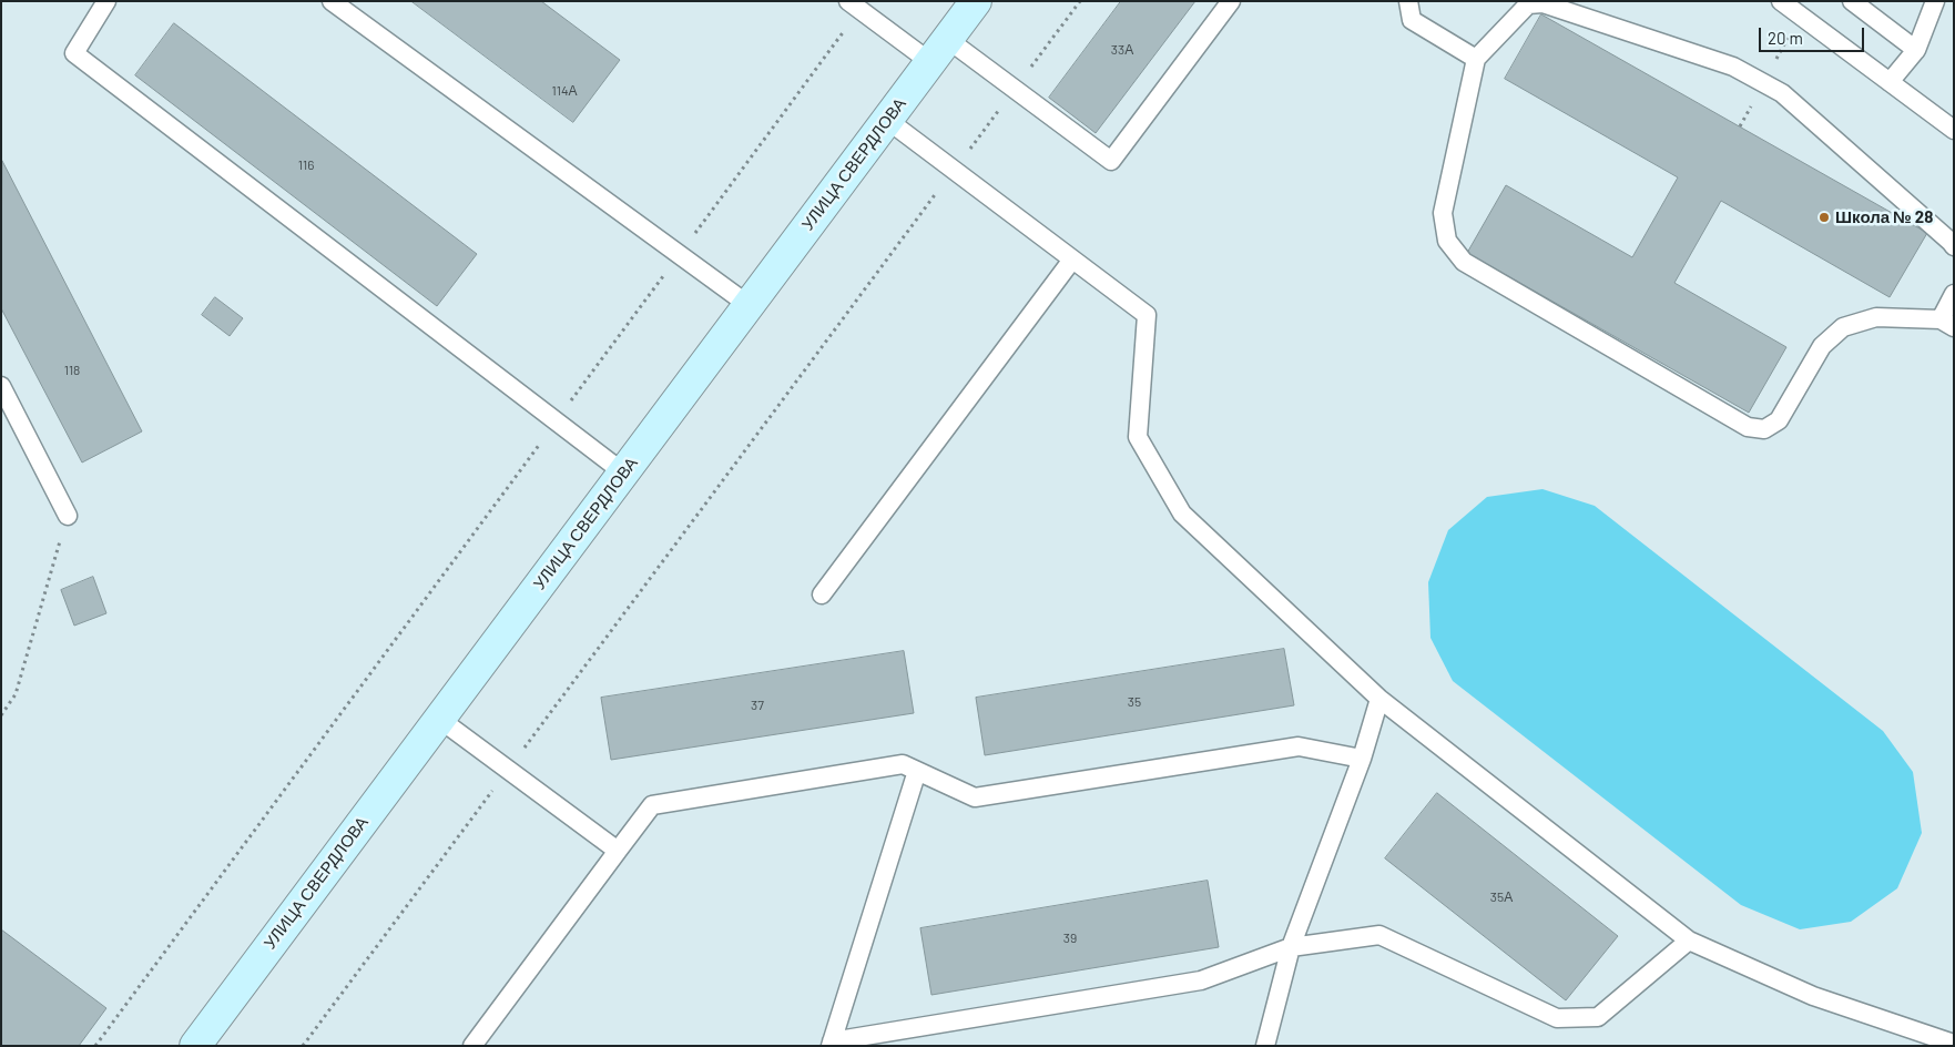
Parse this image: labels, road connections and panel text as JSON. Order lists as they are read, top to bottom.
{
  "streets": {
    "main road": ["УЛИЦА СВЕРДЛОВА"]
  },
  "places": ["Школа № 28"],
  "house_numbers": [
    "33А",
    "114А",
    "116",
    "118",
    "35",
    "37",
    "35А",
    "39"
  ],
  "scale_bar": "20 m"
}
